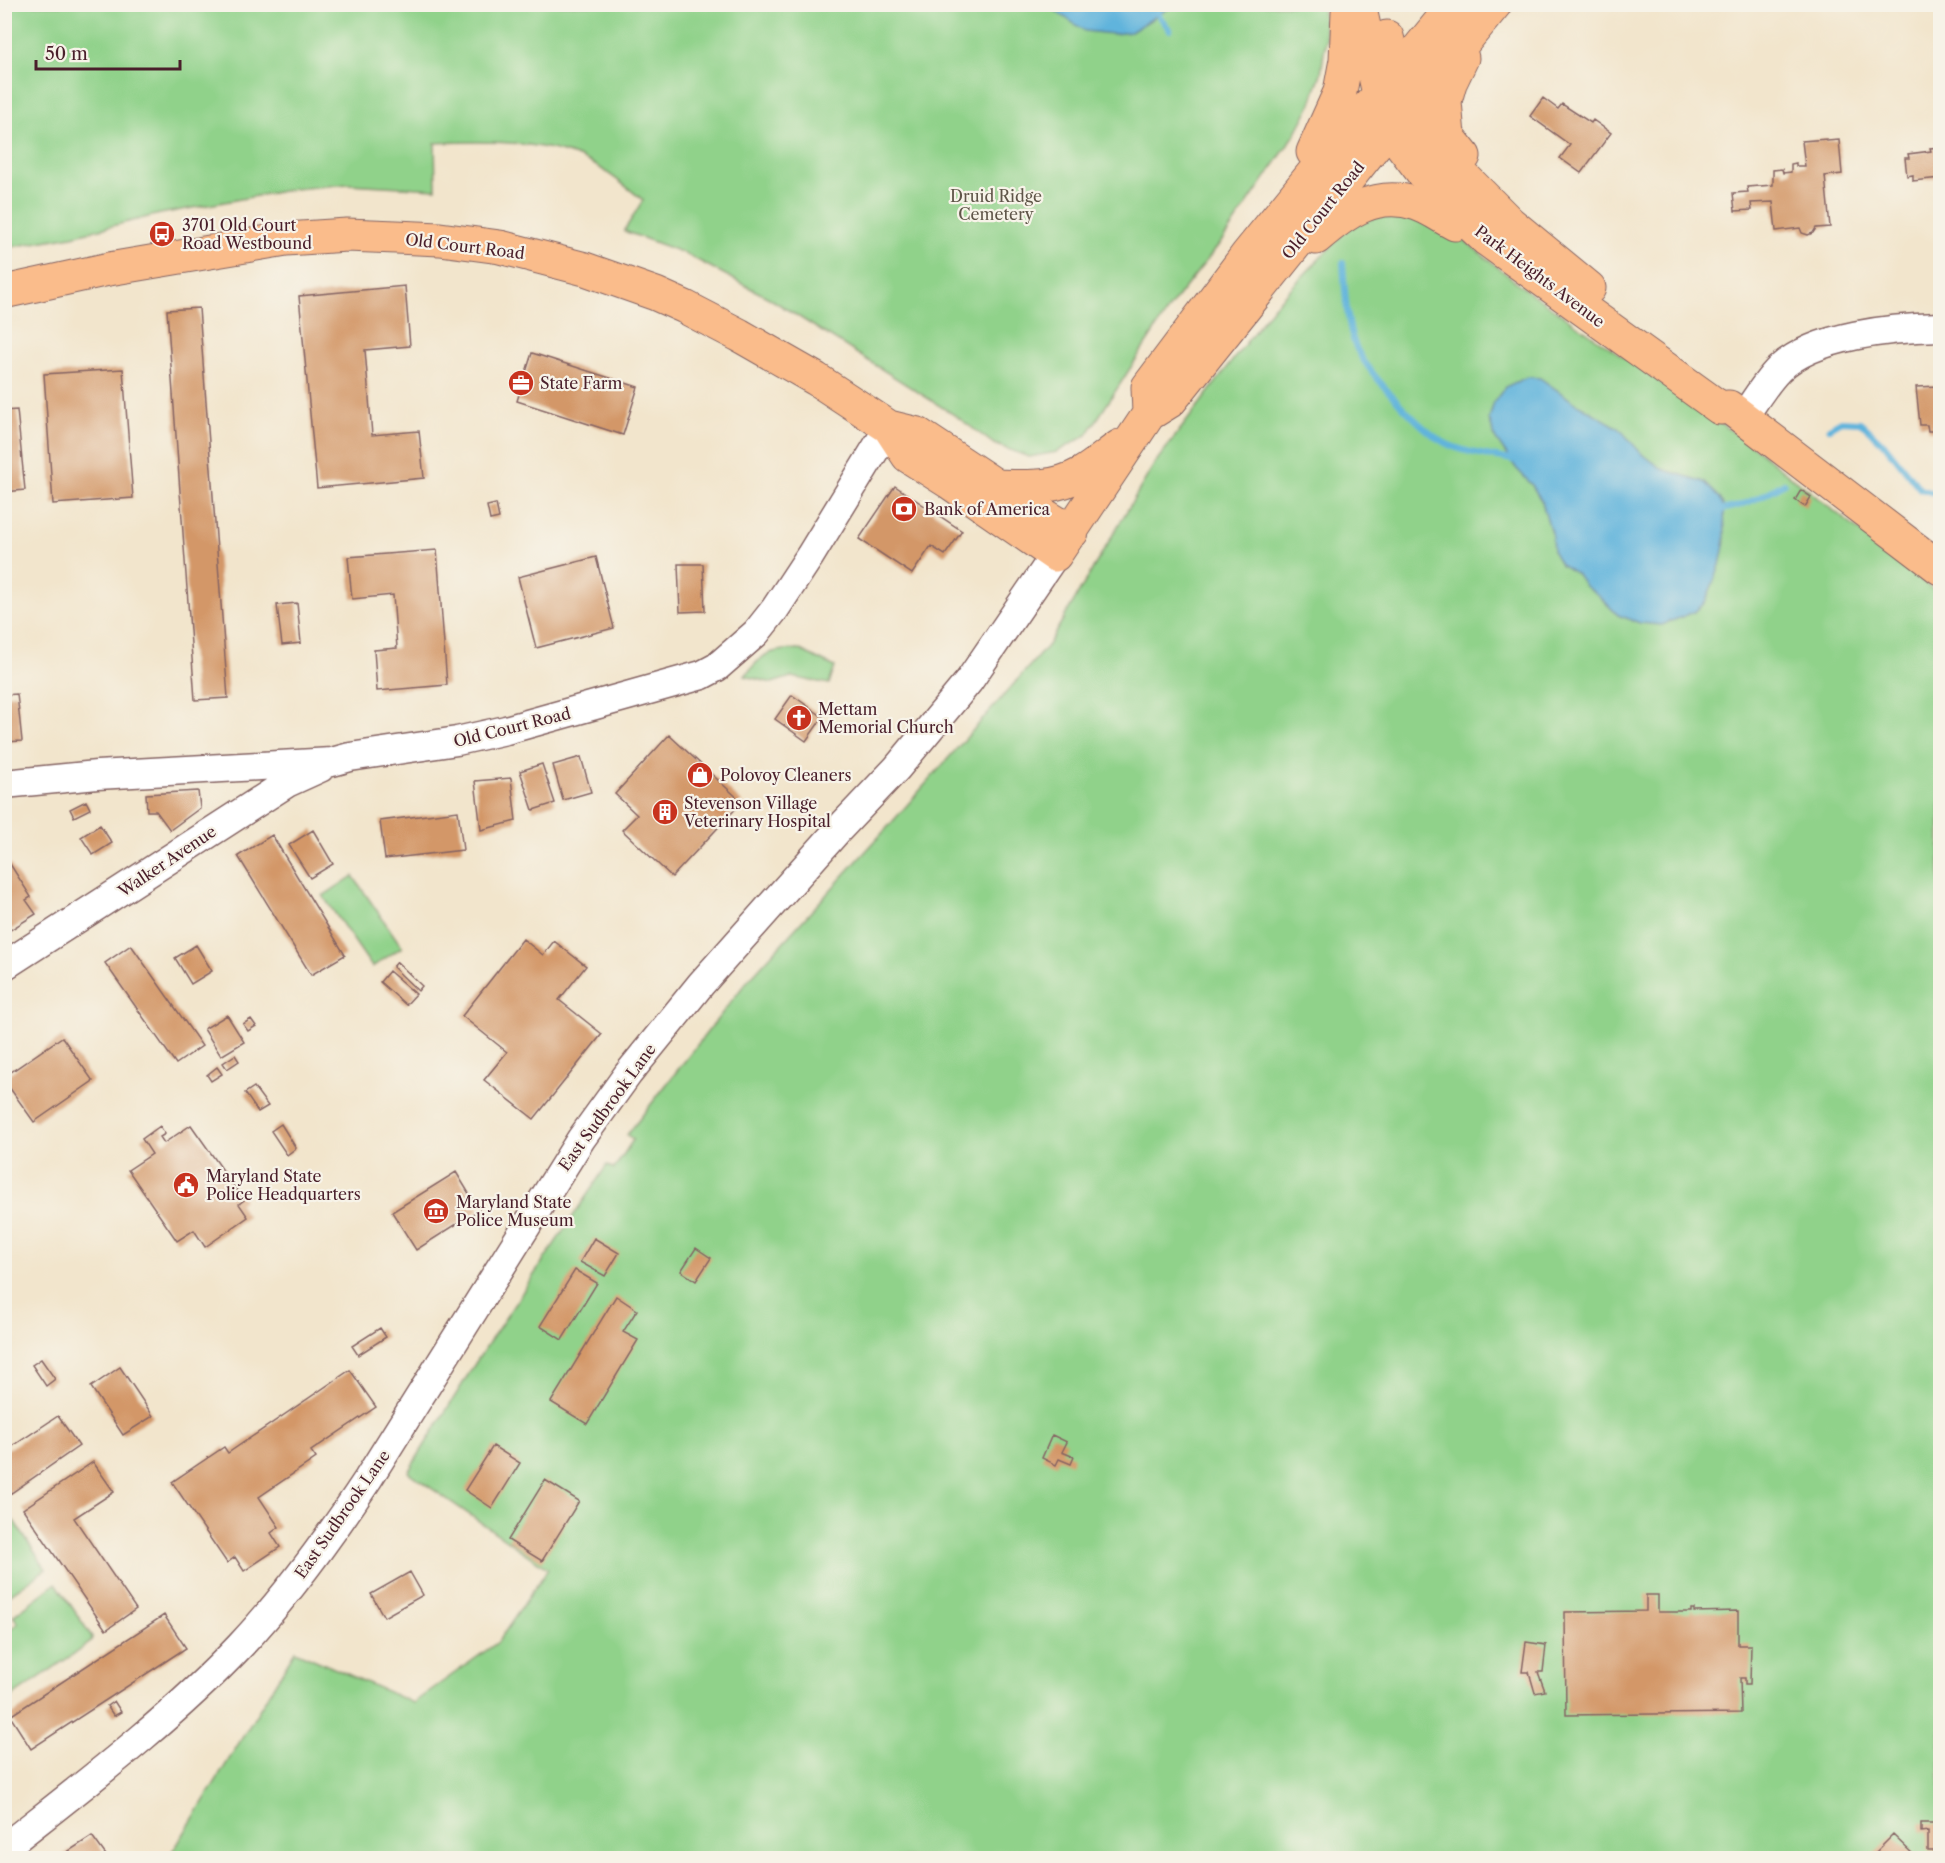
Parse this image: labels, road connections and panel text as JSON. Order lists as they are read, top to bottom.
{
  "streets": {
    "main road": ["Old Court Road", "Park Heights Avenue"],
    "street": ["Walker Avenue", "East Sudbrook Lane"]
  },
  "crossings": [
    ["Old Court Road", "Park Heights Avenue"],
    ["Old Court Road", "Walker Avenue"],
    ["Old Court Road", "East Sudbrook Lane"]
  ],
  "parks": ["Druid Ridge Cemetery"],
  "places": {
    "bus stop": ["3701 Old Court Road Westbound"],
    "office": ["State Farm"],
    "bank": ["Bank of America"],
    "church": ["Mettam Memorial Church"],
    "shop": ["Polovoy Cleaners"],
    "building": ["Stevenson Village Veterinary Hospital"],
    "public building": ["Maryland State Police Headquarters"],
    "museum": ["Maryland State Police Museum"]
  },
  "scale_bar": "50 m"
}
